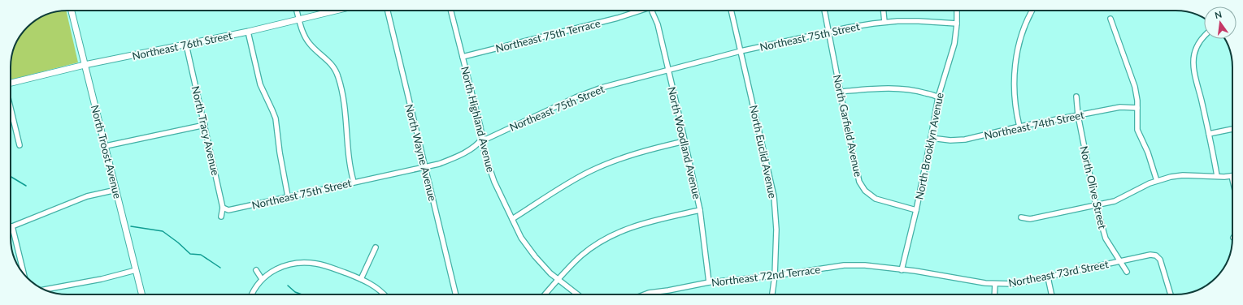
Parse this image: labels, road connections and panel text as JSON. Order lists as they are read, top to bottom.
{
  "streets": {
    "street": [
      "Northeast 75th Terrace",
      "Northeast 75th Street",
      "Northeast 76th Street",
      "North Highland Avenue",
      "Northeast 74th Street",
      "North Garfield Avenue",
      "North Tracy Avenue",
      "North Woodland Avenue",
      "North Brooklyn Avenue",
      "North Troost Avenue",
      "North Euclid Avenue",
      "North Wayne Avenue",
      "North Olive Street",
      "Northeast 73rd Street",
      "Northeast 72nd Terrace"
    ]
  },
  "crossings": [
    ["Northeast 75th Terrace", "North Highland Avenue"],
    ["Northeast 75th Street", "North Highland Avenue"],
    ["Northeast 75th Street", "North Garfield Avenue"],
    ["Northeast 75th Street", "North Tracy Avenue"],
    ["Northeast 75th Street", "North Woodland Avenue"],
    ["Northeast 75th Street", "North Brooklyn Avenue"],
    ["Northeast 75th Street", "North Euclid Avenue"],
    ["Northeast 75th Street", "North Wayne Avenue"],
    ["Northeast 76th Street", "North Tracy Avenue"],
    ["Northeast 76th Street", "North Troost Avenue"],
    ["Northeast 74th Street", "North Brooklyn Avenue"],
    ["Northeast 74th Street", "North Olive Street"],
    ["North Garfield Avenue", "North Brooklyn Avenue"],
    ["North Woodland Avenue", "Northeast 72nd Terrace"],
    ["North Brooklyn Avenue", "Northeast 73rd Street"],
    ["North Brooklyn Avenue", "Northeast 72nd Terrace"],
    ["North Euclid Avenue", "Northeast 72nd Terrace"],
    ["North Olive Street", "Northeast 73rd Street"],
    ["Northeast 73rd Street", "Northeast 72nd Terrace"]
  ],
  "north": "top"
}
